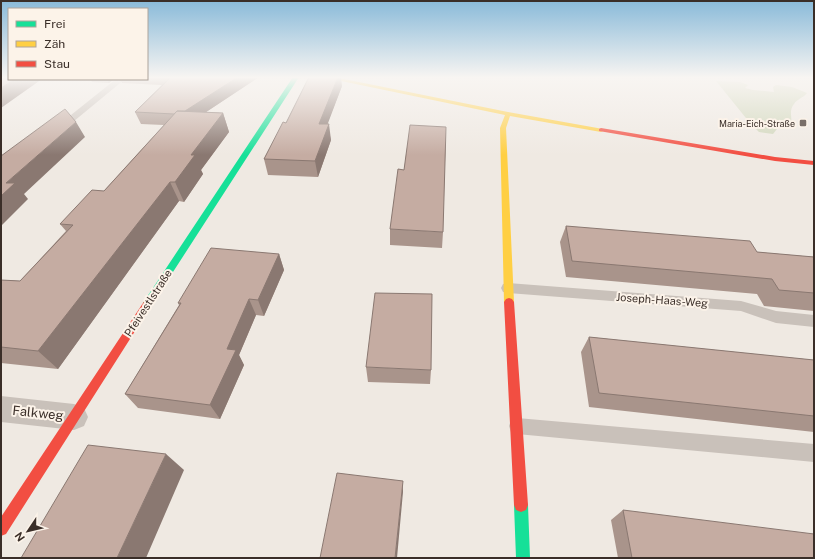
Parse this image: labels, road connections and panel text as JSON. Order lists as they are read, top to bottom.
{
  "streets": {
    "street": ["Pfeivestlstraße", "Falkweg"],
    "lane": ["Joseph-Haas-Weg"]
  },
  "crossings": [
    ["Pfeivestlstraße", "Falkweg"]
  ],
  "places": {
    "transit": ["Maria-Eich-Straße"]
  },
  "legend": ["Frei", "Zäh", "Stau"],
  "north": "bottom left"
}
